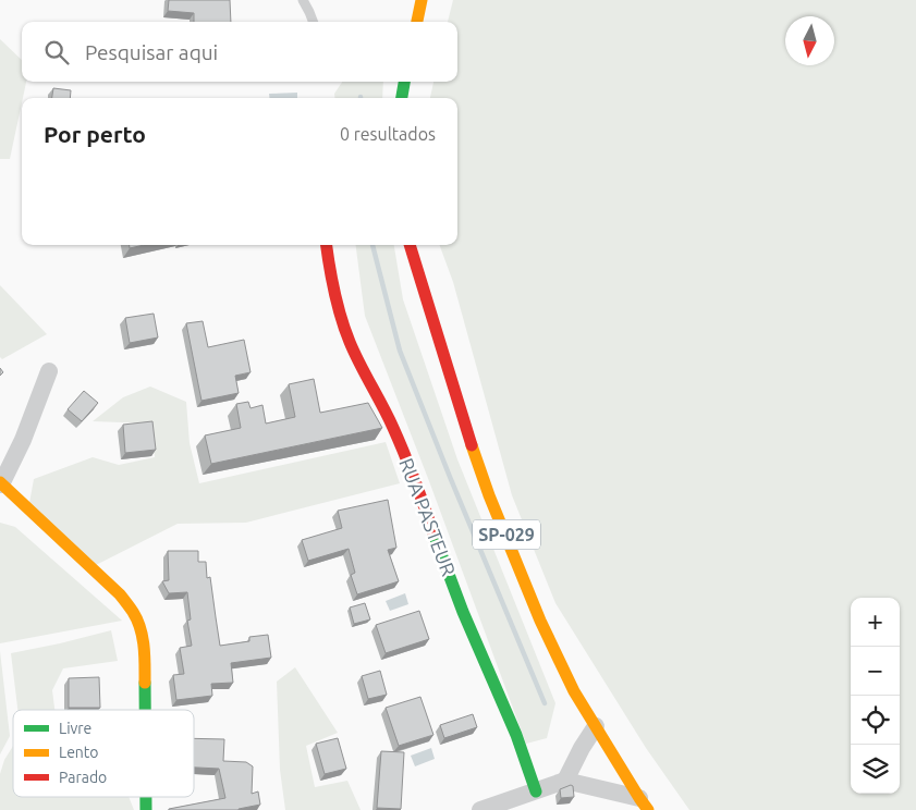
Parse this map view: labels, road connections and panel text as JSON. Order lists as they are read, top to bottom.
{
  "streets": {
    "main road": ["RUA PASTEUR", "SP-029"]
  },
  "legend": ["Livre", "Lento", "Parado"],
  "north": "bottom",
  "page": {
    "search": "Pesquisar aqui",
    "heading": ["Por perto", "0 resultados"],
    "map_buttons": ["+", "−"]
  }
}
